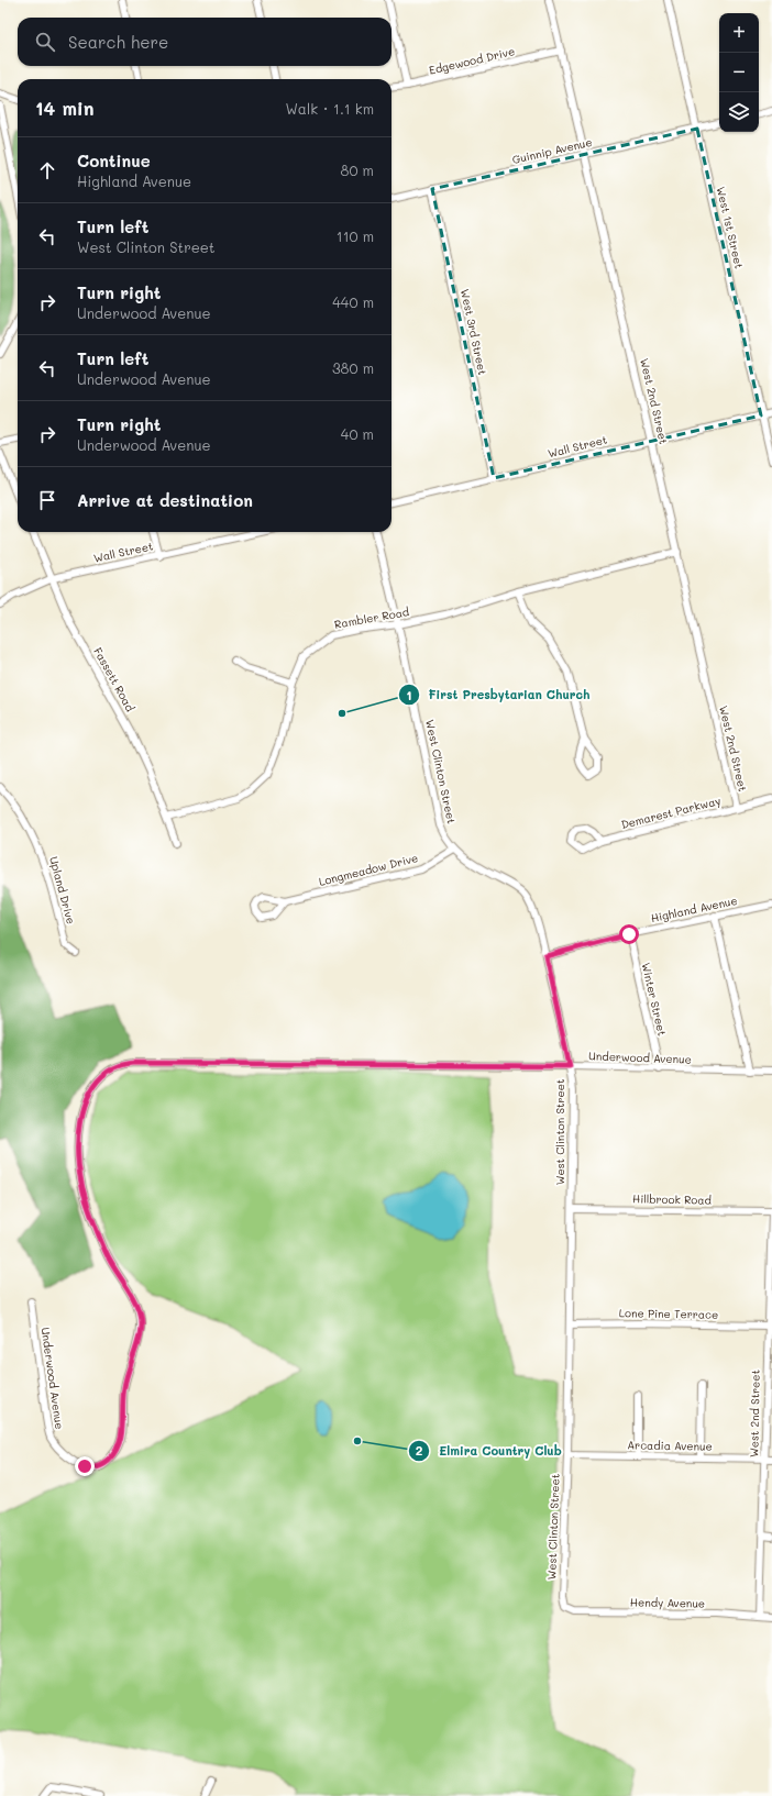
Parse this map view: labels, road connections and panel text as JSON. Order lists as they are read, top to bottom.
{
  "streets": {
    "street": [
      "Edgewood Drive",
      "Guinnip Avenue",
      "West 1st Street",
      "West 3rd Street",
      "West 2nd Street",
      "Wall Street",
      "Rambler Road",
      "Fassett Road",
      "West Clinton Street",
      "Demarest Parkway",
      "Longmeadow Drive",
      "Upland Drive",
      "Highland Avenue",
      "Winter Street",
      "Underwood Avenue",
      "Hillbrook Road",
      "Lone Pine Terrace",
      "Arcadia Avenue",
      "Hendy Avenue"
    ]
  },
  "crossings": [
    ["Edgewood Drive", "West 2nd Street"],
    ["Guinnip Avenue", "West 1st Street"],
    ["Guinnip Avenue", "West 3rd Street"],
    ["Guinnip Avenue", "West 2nd Street"],
    ["West 1st Street", "Wall Street"],
    ["West 3rd Street", "Wall Street"],
    ["West 2nd Street", "Wall Street"],
    ["West 2nd Street", "Rambler Road"],
    ["West 2nd Street", "Demarest Parkway"],
    ["West 2nd Street", "Hillbrook Road"],
    ["West 2nd Street", "Lone Pine Terrace"],
    ["West 2nd Street", "Arcadia Avenue"],
    ["West 2nd Street", "Hendy Avenue"],
    ["Wall Street", "Fassett Road"],
    ["Rambler Road", "Fassett Road"],
    ["Rambler Road", "West Clinton Street"],
    ["West Clinton Street", "Longmeadow Drive"],
    ["West Clinton Street", "Highland Avenue"],
    ["West Clinton Street", "Underwood Avenue"],
    ["West Clinton Street", "Hillbrook Road"],
    ["West Clinton Street", "Lone Pine Terrace"],
    ["West Clinton Street", "Arcadia Avenue"],
    ["West Clinton Street", "Hendy Avenue"],
    ["Highland Avenue", "Winter Street"],
    ["Winter Street", "Underwood Avenue"]
  ],
  "places": ["First Presbytarian Church", "Elmira Country Club"],
  "page": {
    "map_buttons": ["+", "−"],
    "search": "Search here",
    "heading": ["14 min", "Walk · 1.1 km"],
    "list": [
      ["Continue", "Highland Avenue", "80 m"],
      ["Turn left", "West Clinton Street", "110 m"],
      ["Turn right", "Underwood Avenue", "440 m"],
      ["Turn left", "Underwood Avenue", "380 m"],
      ["Turn right", "Underwood Avenue", "40 m"],
      "Arrive at destination"
    ]
  }
}
